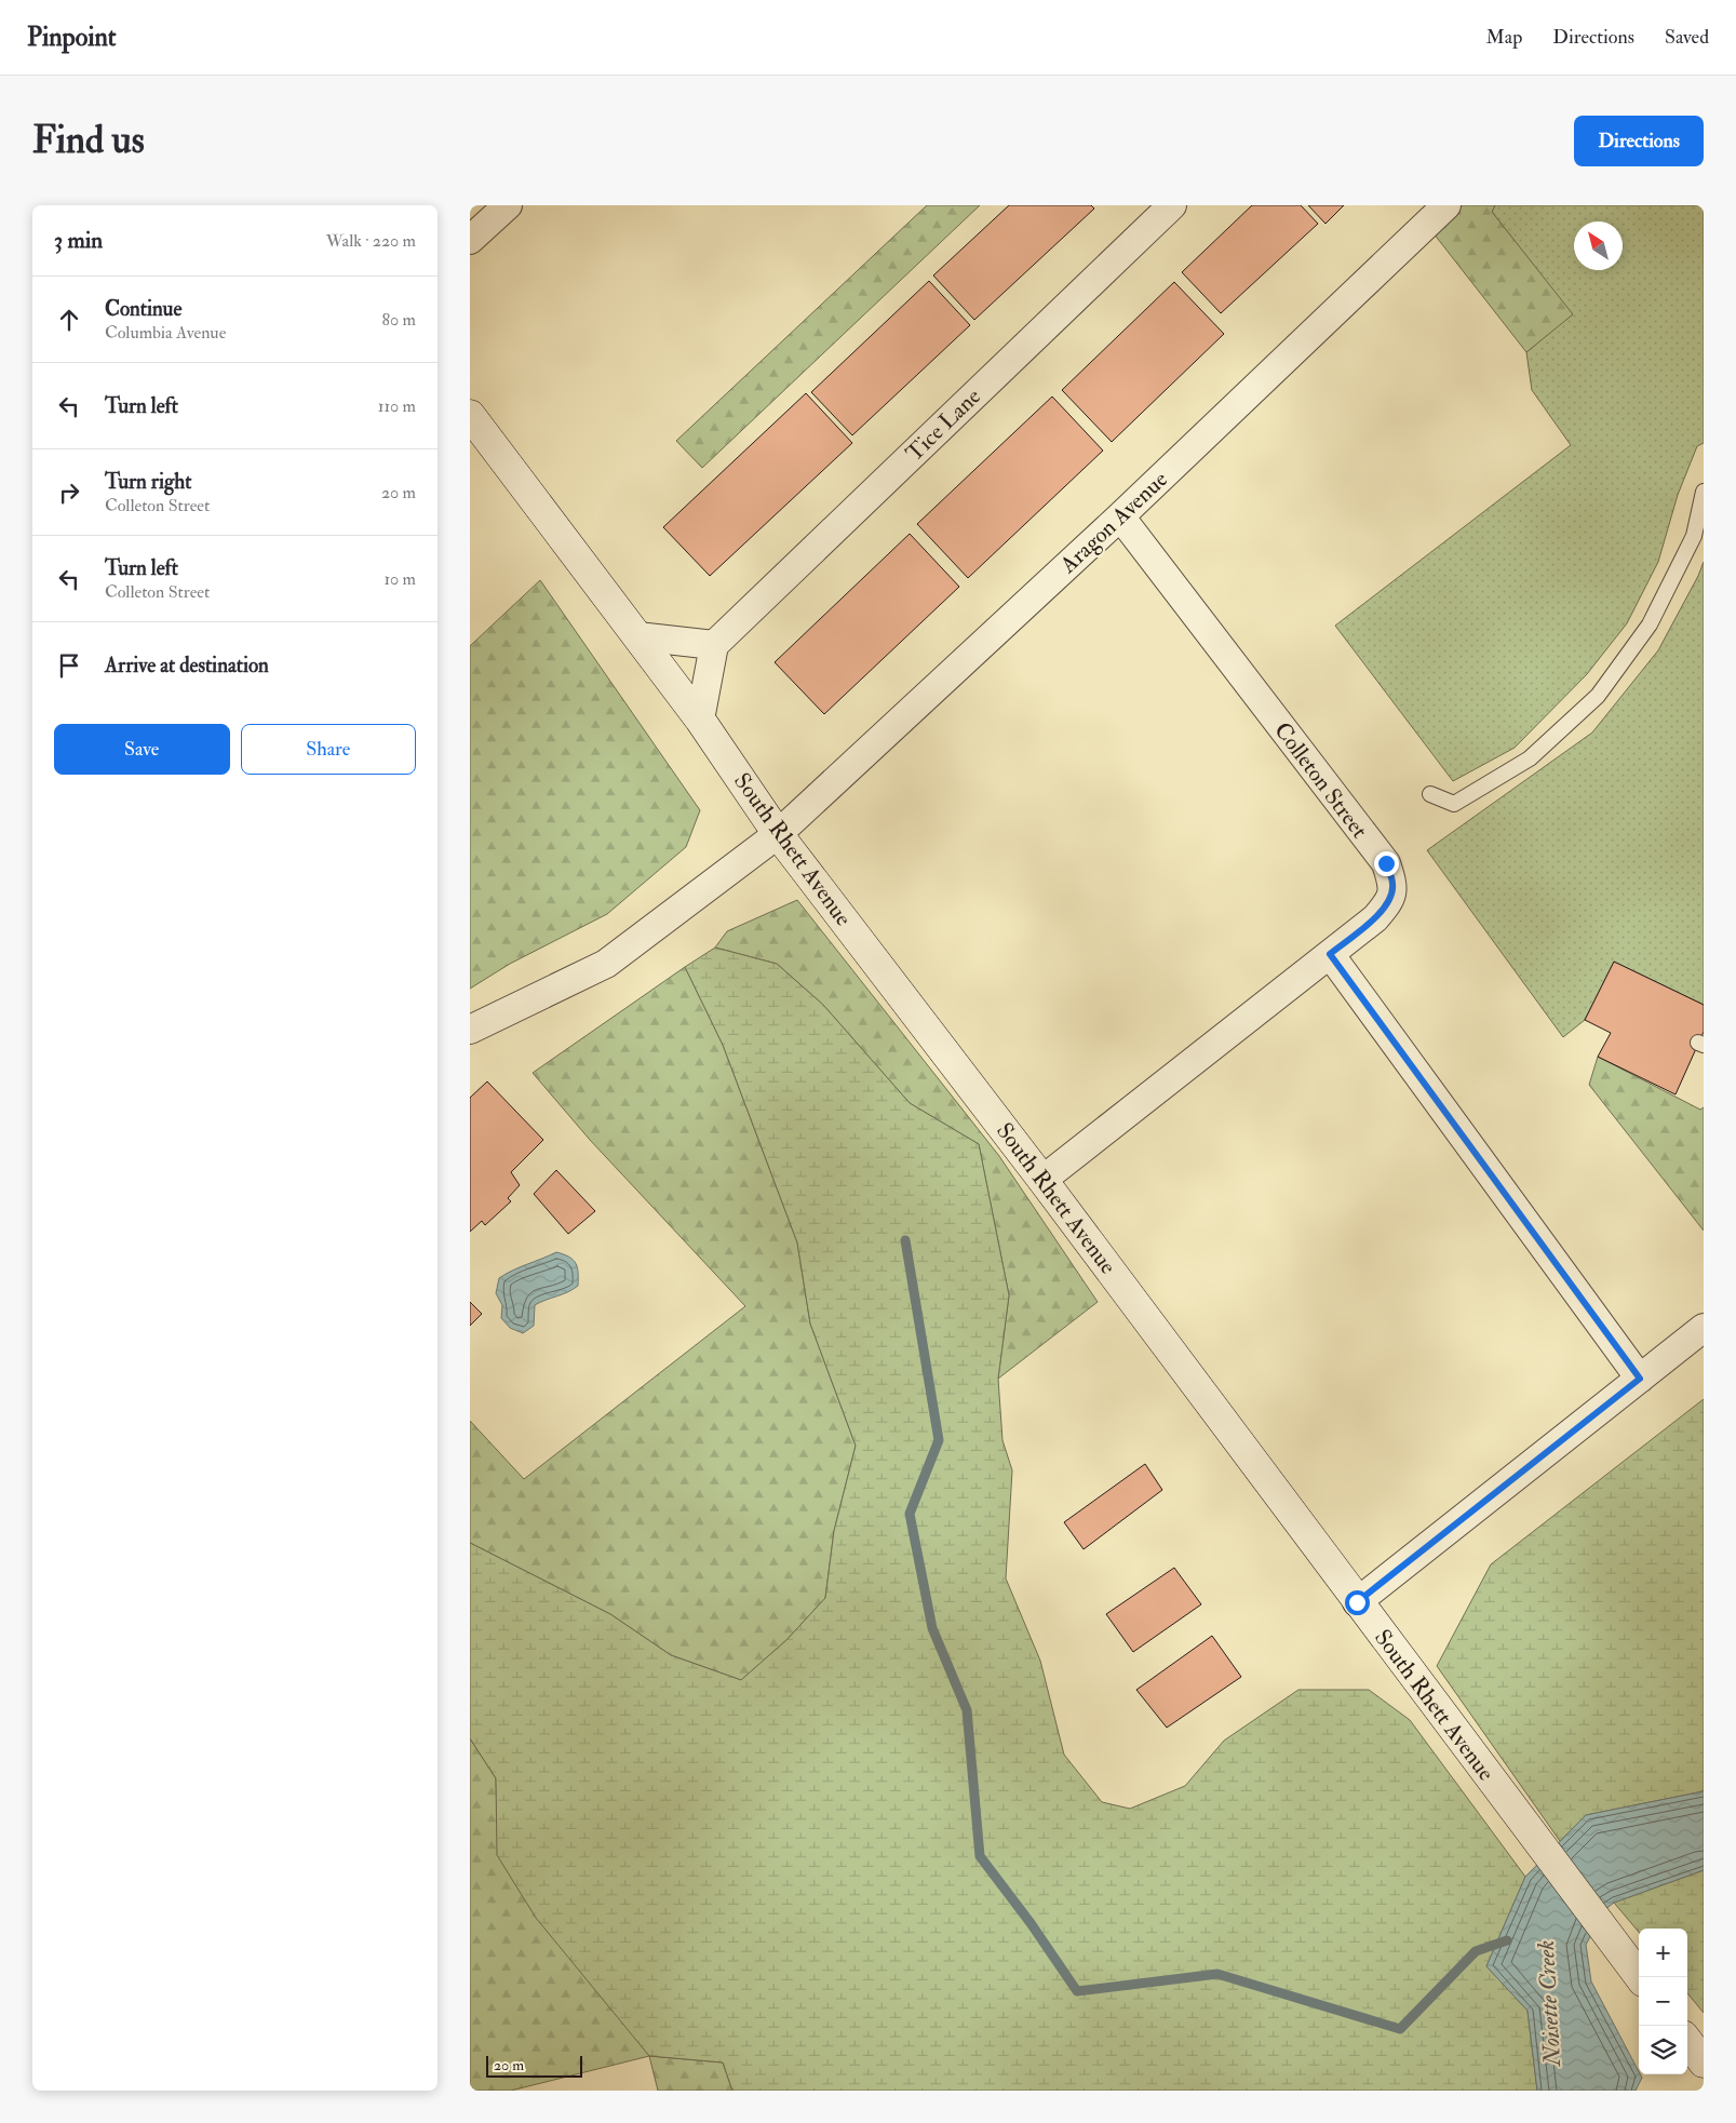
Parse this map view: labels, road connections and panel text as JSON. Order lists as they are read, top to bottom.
{
  "streets": {
    "street": [
      "Tice Lane",
      "Aragon Avenue",
      "Colleton Street",
      "South Rhett Avenue"
    ]
  },
  "crossings": [
    ["Aragon Avenue", "Colleton Street"],
    ["Aragon Avenue", "South Rhett Avenue"],
    ["Colleton Street", "South Rhett Avenue"]
  ],
  "water": ["Noisette Creek"],
  "scale_bar": "20 m",
  "north": "top left",
  "page": {
    "header": "Pinpoint",
    "nav": ["Map", "Directions", "Saved"],
    "buttons": [
      "Directions",
      ["Save", "Share"]
    ],
    "title": "Find us",
    "heading": ["3 min", "Walk · 220 m"],
    "list": [
      ["Continue", "Columbia Avenue", "80 m"],
      ["Turn left", "110 m"],
      ["Turn right", "Colleton Street", "20 m"],
      ["Turn left", "Colleton Street", "10 m"],
      "Arrive at destination"
    ],
    "map_buttons": ["+", "−"],
    "scale": "20 m"
  }
}
